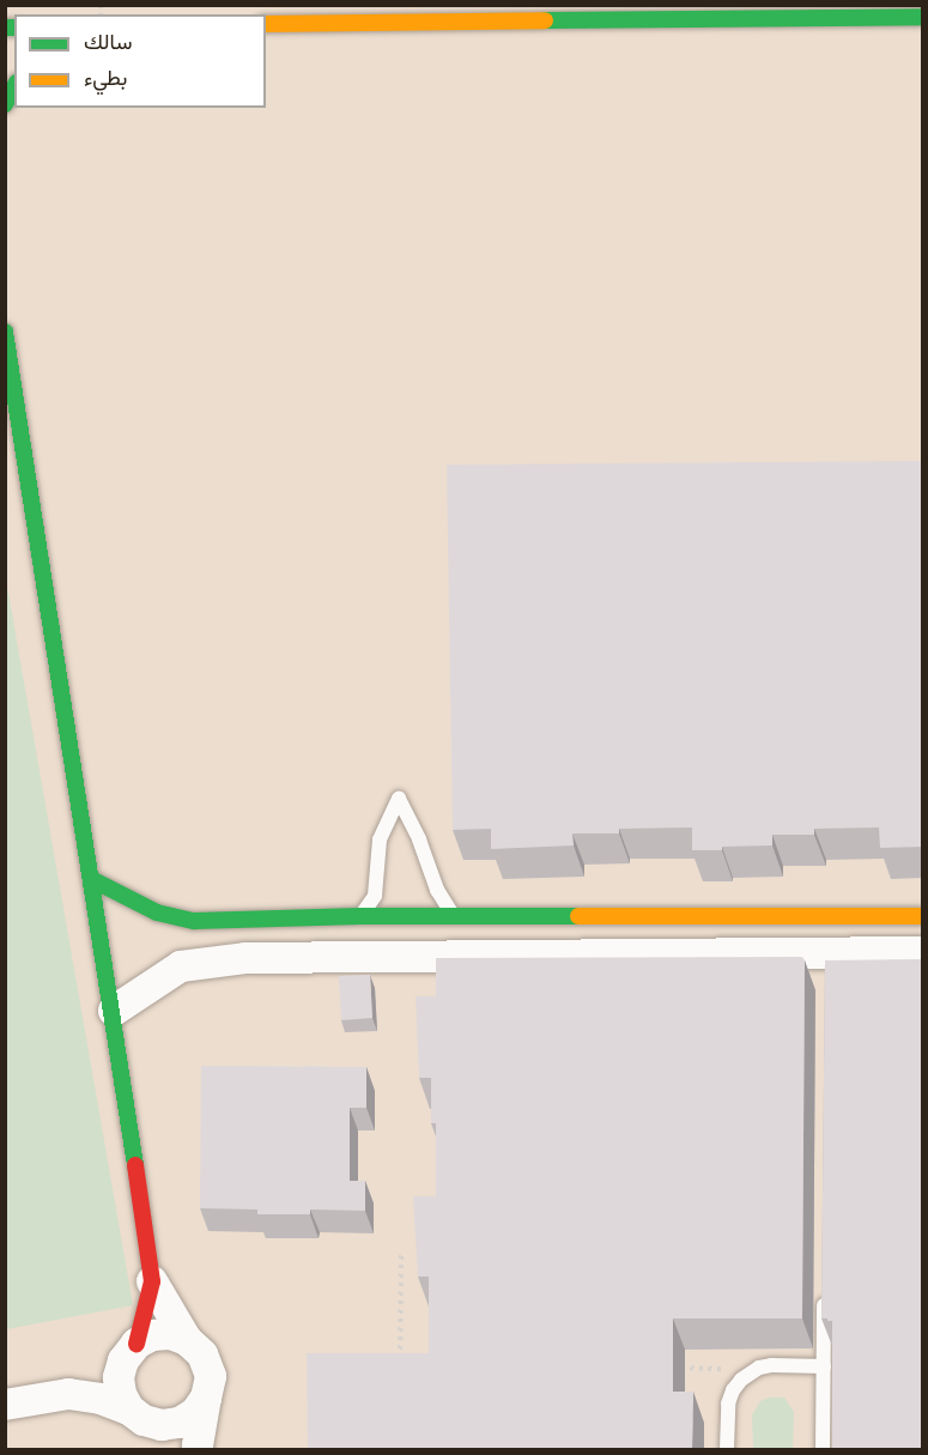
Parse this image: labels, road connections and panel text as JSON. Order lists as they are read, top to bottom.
{
  "legend": ["سالك", "بطيء"]
}
